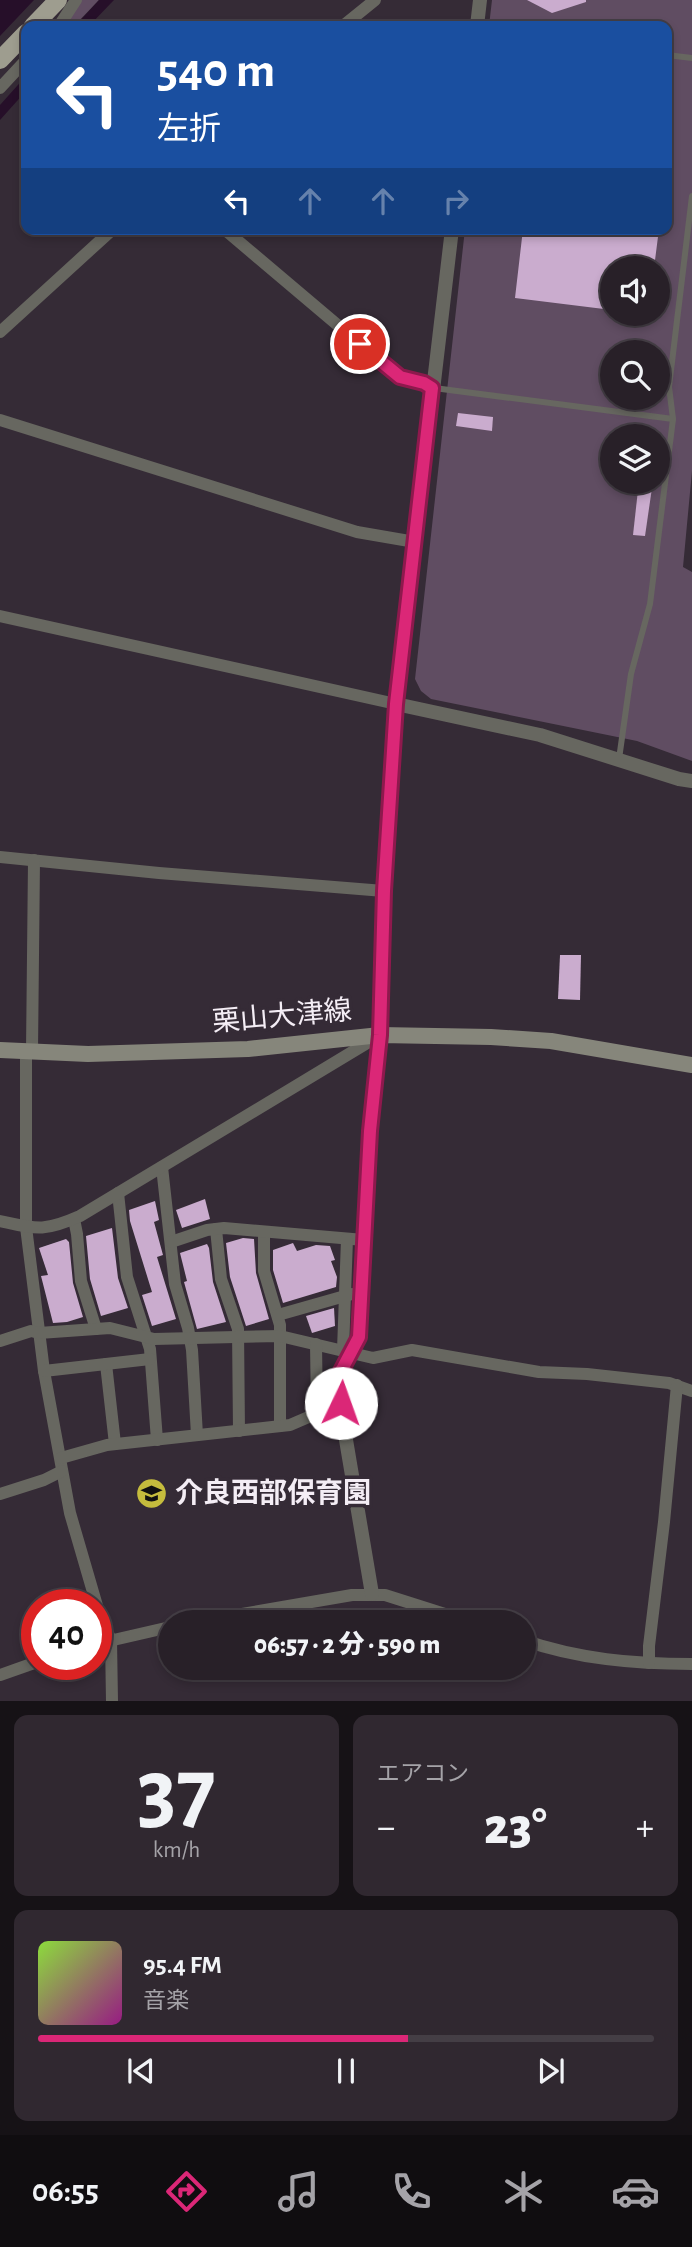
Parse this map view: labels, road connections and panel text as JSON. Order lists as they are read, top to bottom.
{
  "streets": {
    "main road": ["栗山大津線"]
  },
  "places": {
    "school or university": ["介良西部保育園"]
  },
  "page": {
    "turn": ["540 m", "左折"],
    "limit": "40",
    "trip": "06:57 · 2 分 · 590 m",
    "tile": [
      ["37", "km/h"],
      "エアコン"
    ],
    "heat": ["−", "23°", "+"],
    "song": ["95.4 FM", "音楽"],
    "tabs": "06:55"
  }
}
